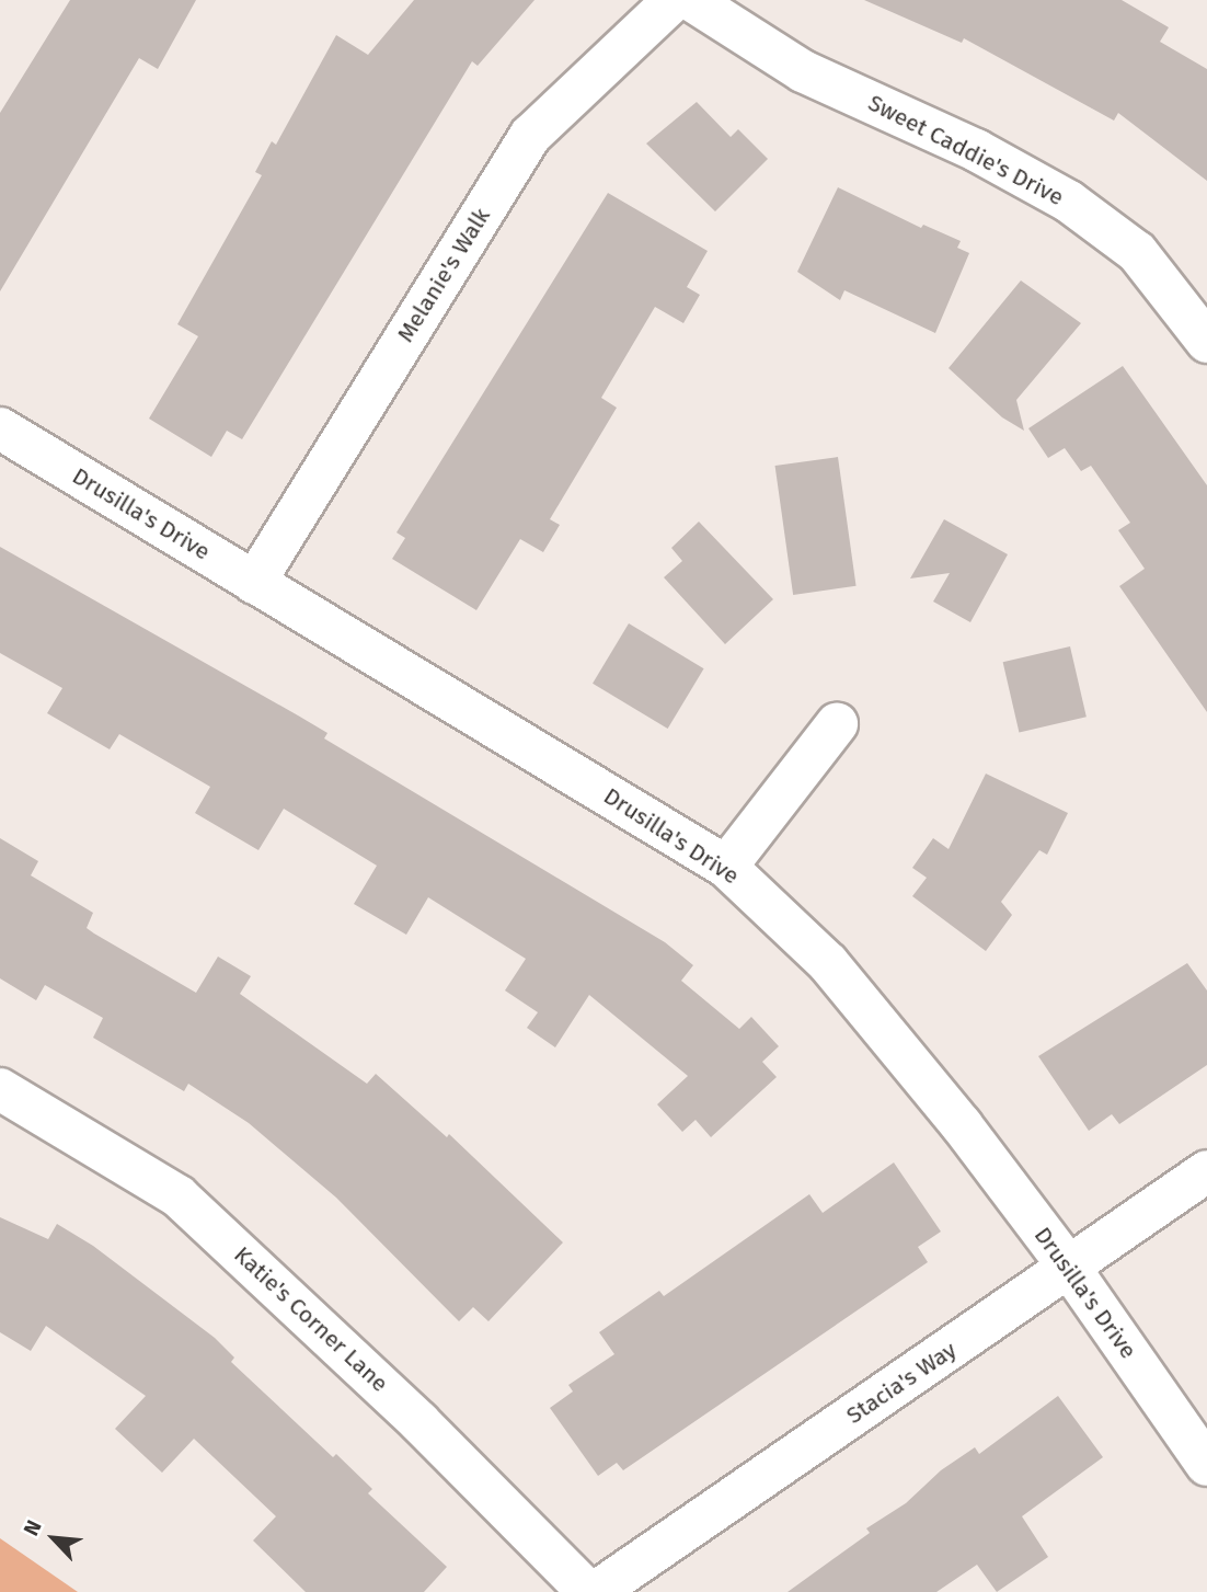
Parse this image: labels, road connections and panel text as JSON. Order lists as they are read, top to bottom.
{
  "streets": {
    "street": [
      "Sweet Caddie's Drive",
      "Melanie's Walk",
      "Drusilla's Drive",
      "Katie's Corner Lane",
      "Stacia's Way"
    ]
  },
  "crossings": [
    ["Melanie's Walk", "Drusilla's Drive"],
    ["Drusilla's Drive", "Stacia's Way"]
  ],
  "north": "top left"
}
